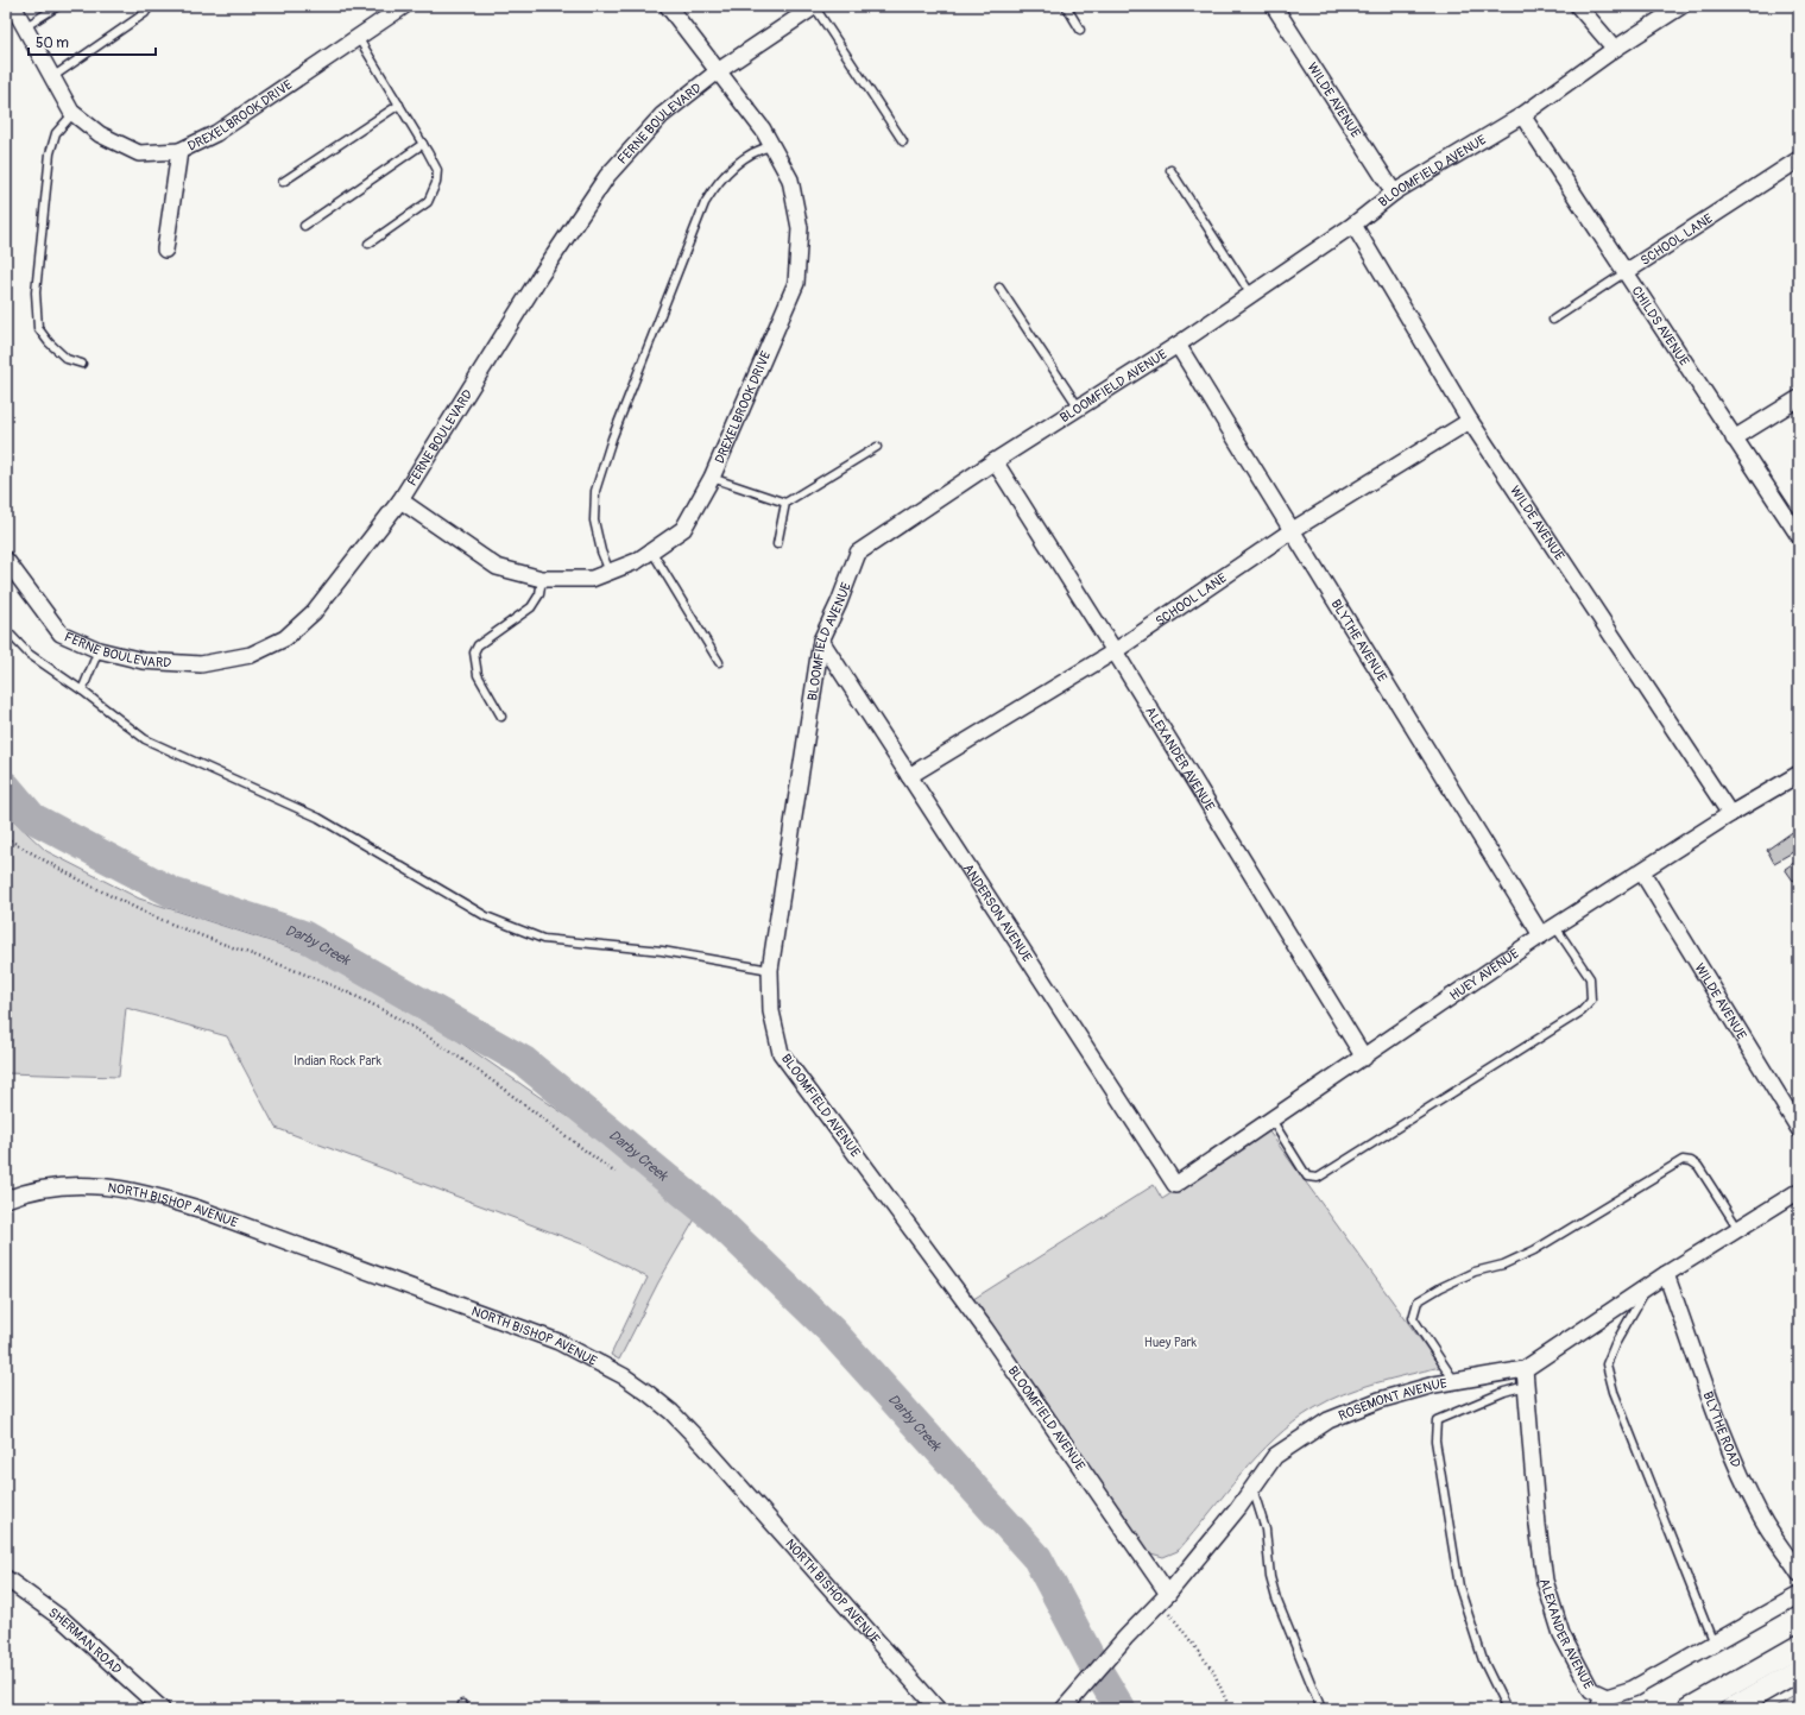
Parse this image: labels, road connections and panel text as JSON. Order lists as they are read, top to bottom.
{
  "streets": {
    "street": [
      "WILDE AVENUE",
      "DREXELBROOK DRIVE",
      "FERNE BOULEVARD",
      "BLOOMFIELD AVENUE",
      "SCHOOL LANE",
      "CHILDS AVENUE",
      "BLYTHE AVENUE",
      "ALEXANDER AVENUE",
      "ANDERSON AVENUE",
      "HUEY AVENUE",
      "NORTH BISHOP AVENUE",
      "ROSEMONT AVENUE",
      "BLYTHE ROAD",
      "SHERMAN ROAD"
    ]
  },
  "crossings": [
    ["WILDE AVENUE", "BLOOMFIELD AVENUE"],
    ["WILDE AVENUE", "SCHOOL LANE"],
    ["WILDE AVENUE", "HUEY AVENUE"],
    ["DREXELBROOK DRIVE", "FERNE BOULEVARD"],
    ["BLOOMFIELD AVENUE", "CHILDS AVENUE"],
    ["BLOOMFIELD AVENUE", "BLYTHE AVENUE"],
    ["BLOOMFIELD AVENUE", "ALEXANDER AVENUE"],
    ["BLOOMFIELD AVENUE", "ANDERSON AVENUE"],
    ["BLOOMFIELD AVENUE", "ROSEMONT AVENUE"],
    ["SCHOOL LANE", "CHILDS AVENUE"],
    ["SCHOOL LANE", "BLYTHE AVENUE"],
    ["SCHOOL LANE", "ALEXANDER AVENUE"],
    ["SCHOOL LANE", "ANDERSON AVENUE"],
    ["BLYTHE AVENUE", "HUEY AVENUE"],
    ["ALEXANDER AVENUE", "HUEY AVENUE"],
    ["ALEXANDER AVENUE", "ROSEMONT AVENUE"],
    ["ANDERSON AVENUE", "HUEY AVENUE"],
    ["ROSEMONT AVENUE", "BLYTHE ROAD"]
  ],
  "water": ["Darby Creek"],
  "parks": ["Indian Rock Park", "Huey Park"],
  "scale_bar": "50 m"
}
